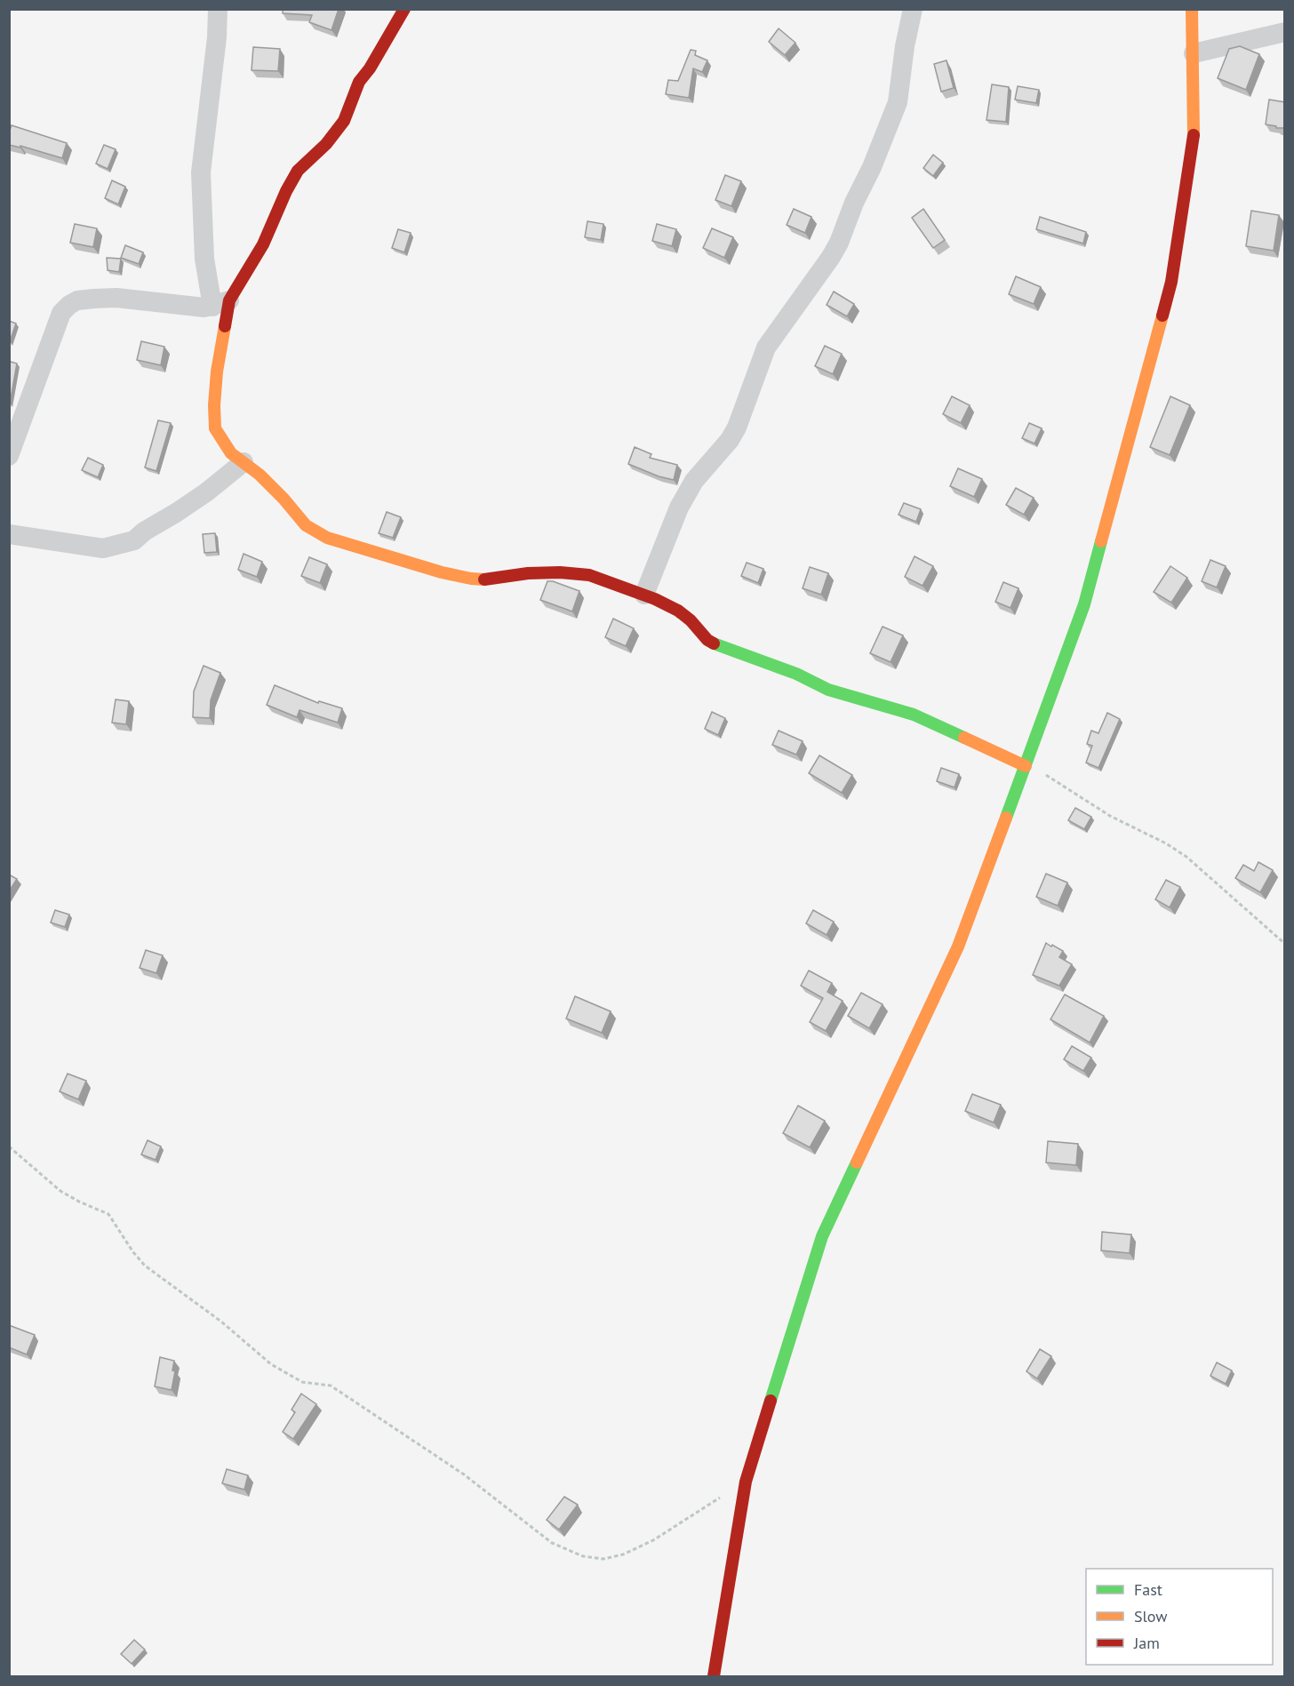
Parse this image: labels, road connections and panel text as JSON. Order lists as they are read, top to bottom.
{
  "legend": ["Fast", "Slow", "Jam"]
}
